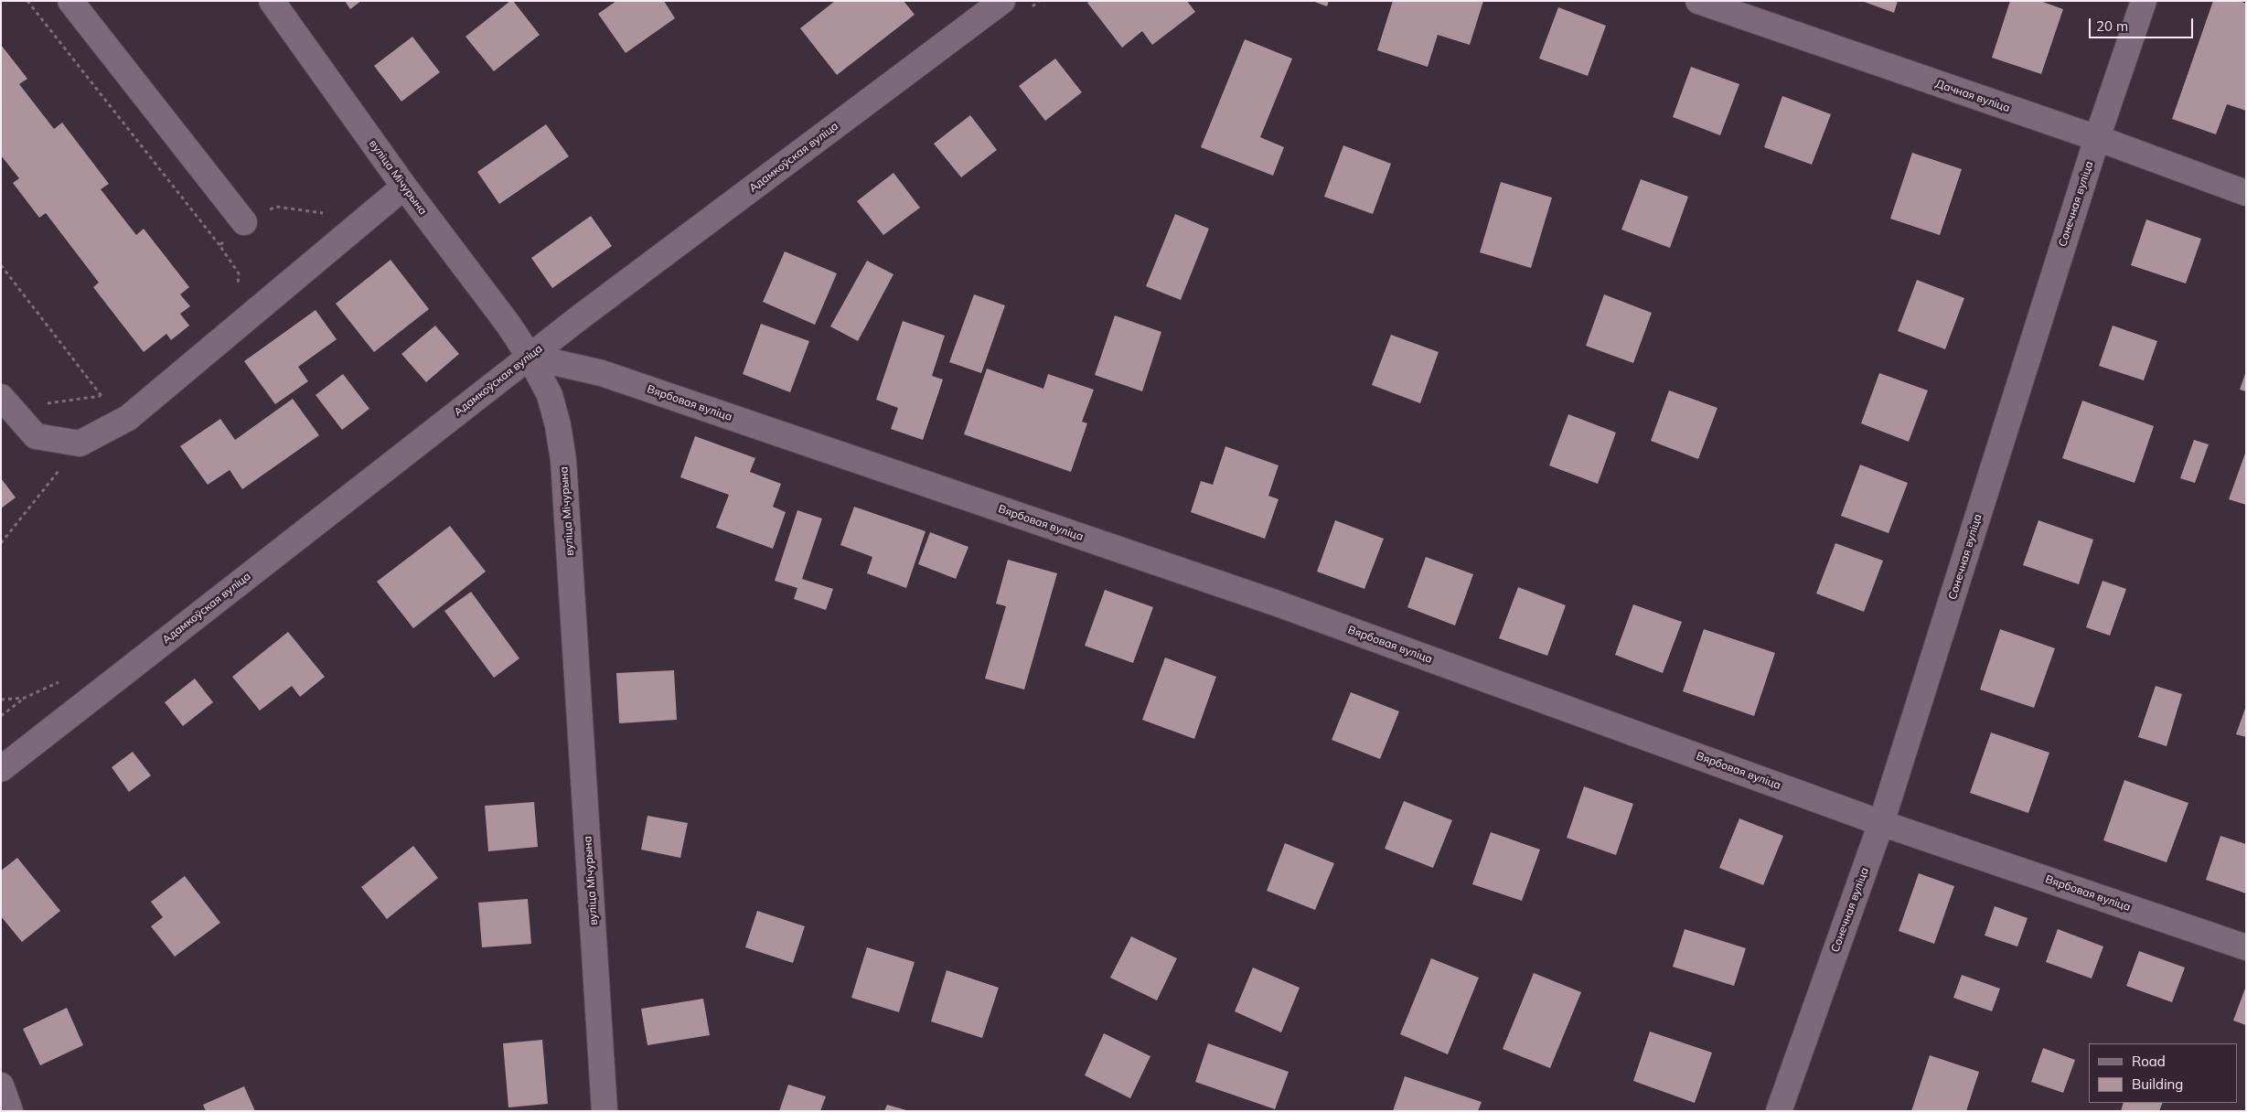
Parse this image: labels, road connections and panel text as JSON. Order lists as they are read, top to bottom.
{
  "streets": {
    "street": [
      "Дачная вуліца",
      "Адамкоўская вуліца",
      "вуліца Мічурына",
      "Сонечная вуліца",
      "Вярбовая вуліца"
    ]
  },
  "crossings": [
    ["Дачная вуліца", "Сонечная вуліца"],
    ["Адамкоўская вуліца", "вуліца Мічурына"],
    ["Адамкоўская вуліца", "Вярбовая вуліца"],
    ["вуліца Мічурына", "Вярбовая вуліца"],
    ["Сонечная вуліца", "Вярбовая вуліца"]
  ],
  "legend": ["Road", "Building"],
  "scale_bar": "20 m"
}
